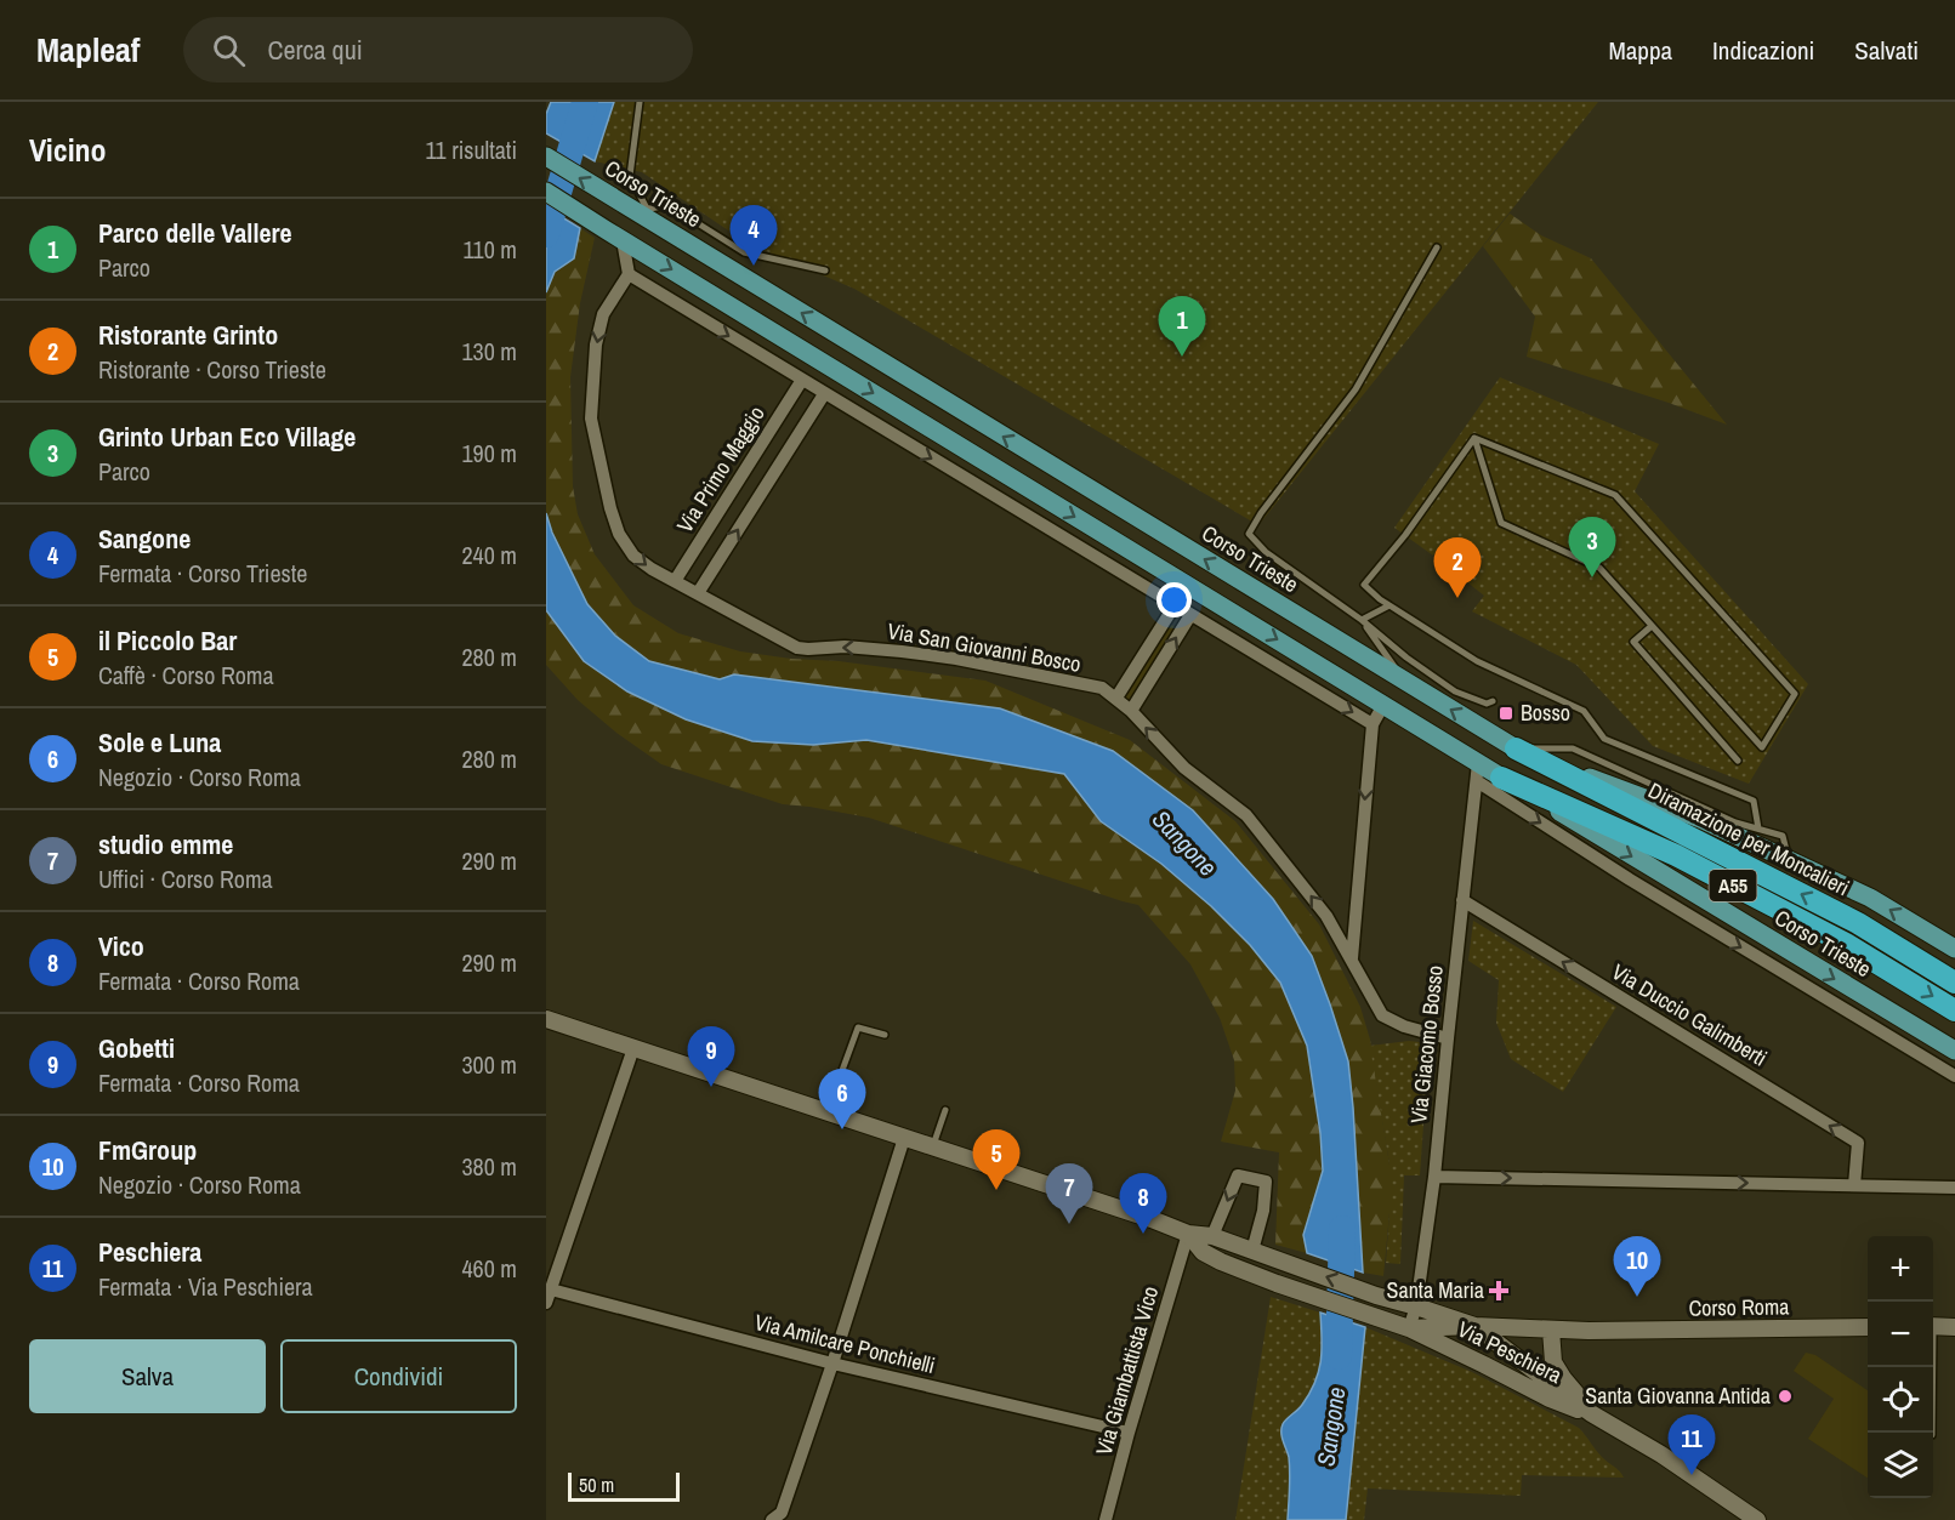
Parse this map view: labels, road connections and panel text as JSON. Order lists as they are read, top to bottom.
{
  "streets": {
    "highway": ["Diramazione per Moncalieri", "A55"],
    "main road": ["Corso Trieste"],
    "street": [
      "Via Primo Maggio",
      "Via San Giovanni Bosco",
      "Via Duccio Galimberti",
      "Via Giacomo Bosso",
      "Corso Roma",
      "Via Amilcare Ponchielli",
      "Via Peschiera",
      "Via Giambattista Vico"
    ]
  },
  "crossings": [
    ["Corso Trieste", "Diramazione per Moncalieri"],
    ["Corso Trieste", "A55"],
    ["Corso Trieste", "Via Giacomo Bosso"],
    ["Via Primo Maggio", "Via San Giovanni Bosco"],
    ["Via San Giovanni Bosco", "Via Giacomo Bosso"],
    ["Via Duccio Galimberti", "Via Giacomo Bosso"],
    ["Via Giacomo Bosso", "Corso Roma"],
    ["Via Giacomo Bosso", "Via Peschiera"],
    ["Corso Roma", "Via Peschiera"],
    ["Corso Roma", "Via Giambattista Vico"],
    ["Via Amilcare Ponchielli", "Via Giambattista Vico"]
  ],
  "water": ["Sangone"],
  "places": {
    "transit": ["Bosso"],
    "health": ["Santa Maria"],
    "other": ["Santa Giovanna Antida"]
  },
  "scale_bar": "50 m",
  "page": {
    "header": "Mapleaf",
    "search": "Cerca qui",
    "nav": ["Mappa", "Indicazioni", "Salvati"],
    "heading": ["Vicino", "11 risultati"],
    "list": [
      {
        "mark": "1",
        "name": "Parco delle Vallere",
        "note": "Parco",
        "value": "110 m"
      },
      {
        "mark": "2",
        "name": "Ristorante Grinto",
        "note": "Ristorante · Corso Trieste",
        "value": "130 m"
      },
      {
        "mark": "3",
        "name": "Grinto Urban Eco Village",
        "note": "Parco",
        "value": "190 m"
      },
      {
        "mark": "4",
        "name": "Sangone",
        "note": "Fermata · Corso Trieste",
        "value": "240 m"
      },
      {
        "mark": "5",
        "name": "il Piccolo Bar",
        "note": "Caffè · Corso Roma",
        "value": "280 m"
      },
      {
        "mark": "6",
        "name": "Sole e Luna",
        "note": "Negozio · Corso Roma",
        "value": "280 m"
      },
      {
        "mark": "7",
        "name": "studio emme",
        "note": "Uffici · Corso Roma",
        "value": "290 m"
      },
      {
        "mark": "8",
        "name": "Vico",
        "note": "Fermata · Corso Roma",
        "value": "290 m"
      },
      {
        "mark": "9",
        "name": "Gobetti",
        "note": "Fermata · Corso Roma",
        "value": "300 m"
      },
      {
        "mark": "10",
        "name": "FmGroup",
        "note": "Negozio · Corso Roma",
        "value": "380 m"
      },
      {
        "mark": "11",
        "name": "Peschiera",
        "note": "Fermata · Via Peschiera",
        "value": "460 m"
      }
    ],
    "pins": [
      "4",
      "1",
      "3",
      "2",
      "9",
      "6",
      "5",
      "7",
      "8",
      "10",
      "11"
    ],
    "map_buttons": ["+", "−"],
    "buttons": ["Salva", "Condividi"],
    "scale": "50 m"
  }
}
